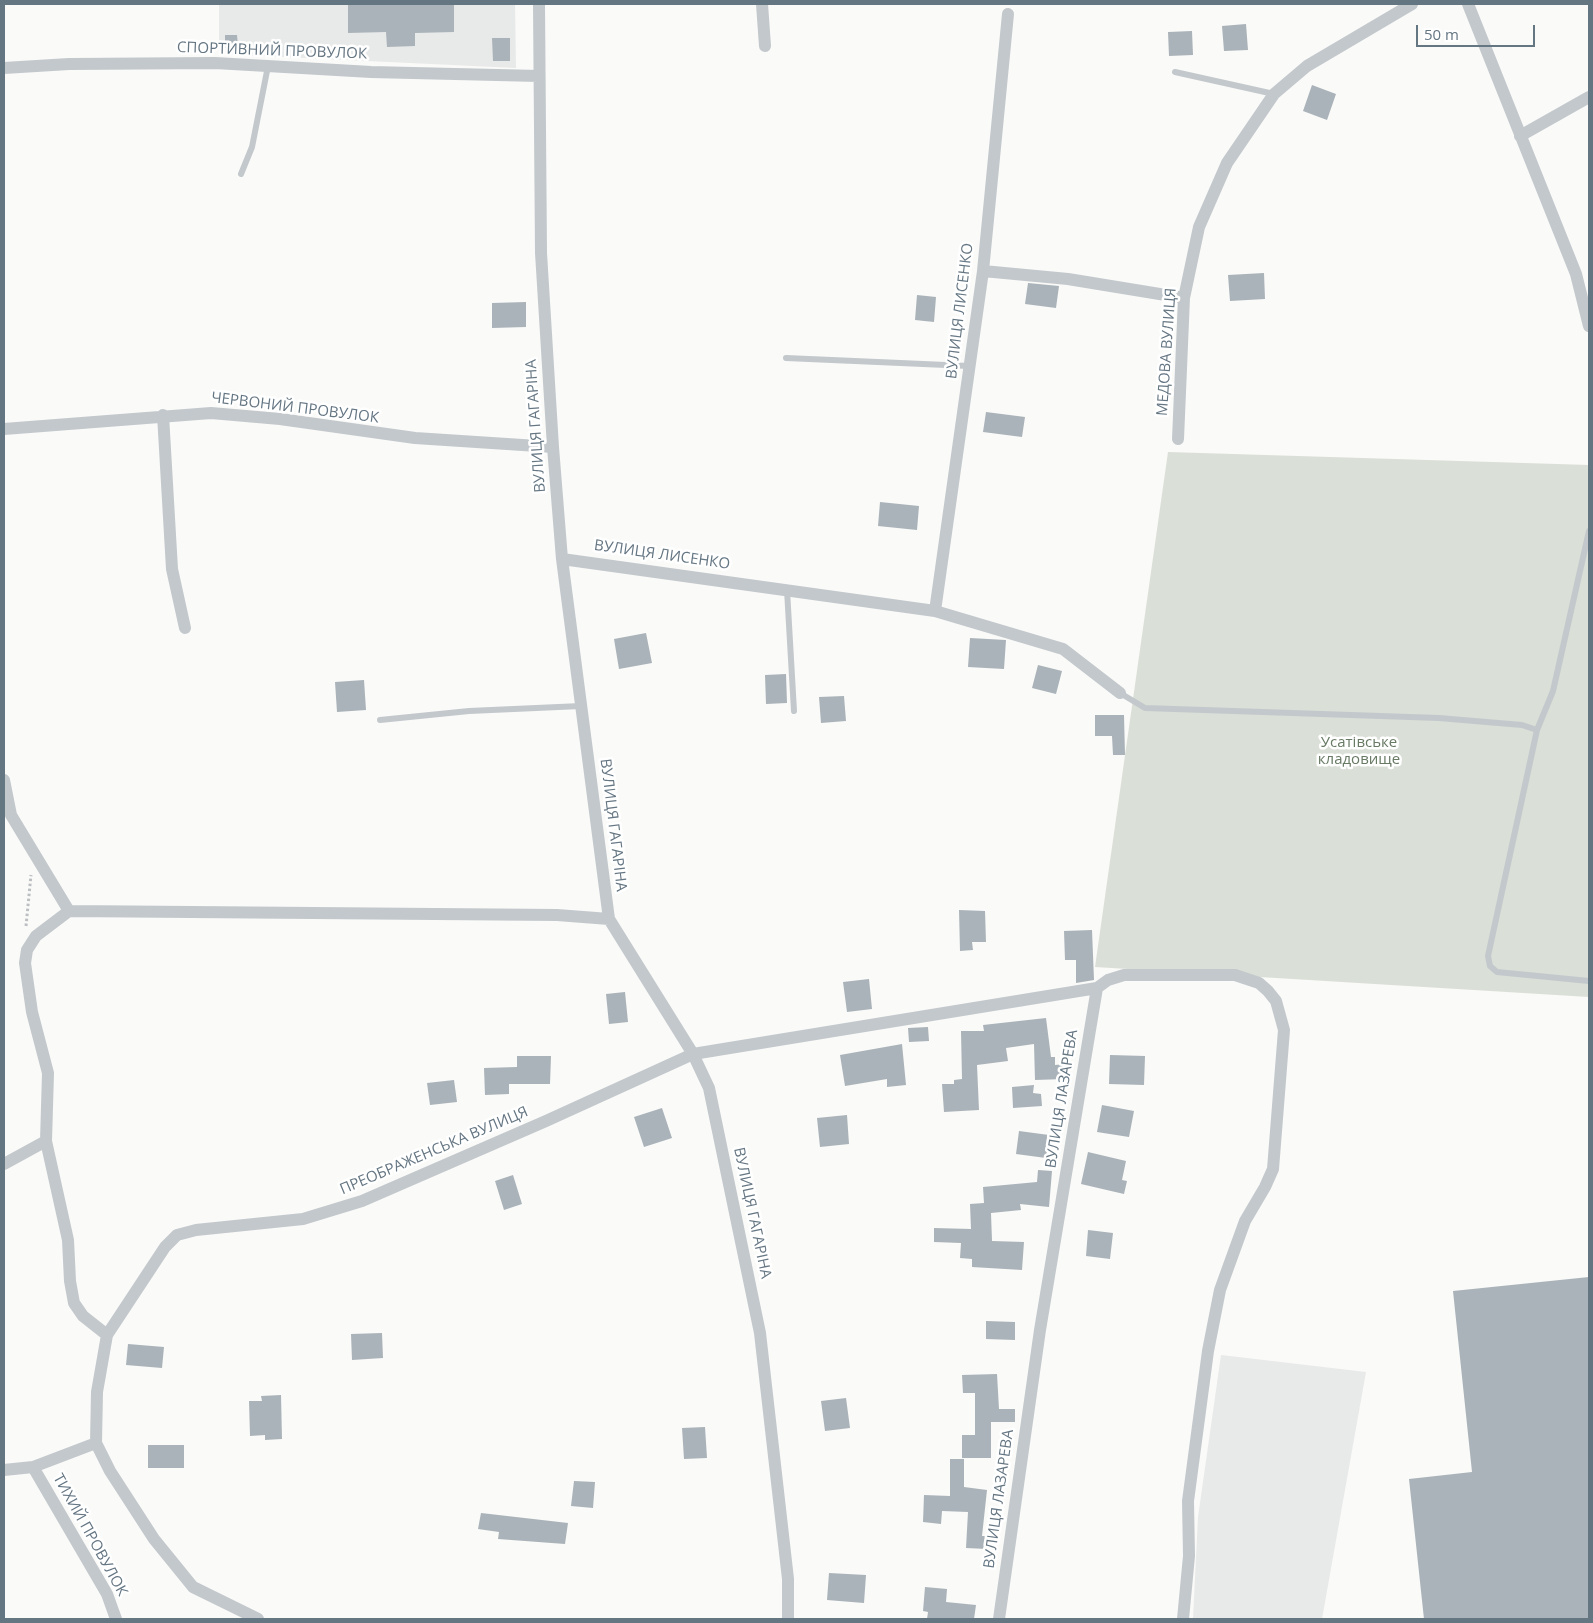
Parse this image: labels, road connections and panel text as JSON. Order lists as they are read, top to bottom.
{
  "streets": {
    "street": [
      "СПОРТИВНИЙ ПРОВУЛОК",
      "ВУЛИЦЯ ЛИСЕНКО",
      "МЕДОВА ВУЛИЦЯ",
      "ЧЕРВОНИЙ ПРОВУЛОК",
      "ВУЛИЦЯ ГАГАРІНА",
      "ВУЛИЦЯ ЛАЗАРЕВА",
      "ПРЕОБРАЖЕНСЬКА ВУЛИЦЯ",
      "ТИХИЙ ПРОВУЛОК"
    ]
  },
  "crossings": [
    ["СПОРТИВНИЙ ПРОВУЛОК", "ВУЛИЦЯ ГАГАРІНА"],
    ["ВУЛИЦЯ ЛИСЕНКО", "ВУЛИЦЯ ГАГАРІНА"],
    ["ЧЕРВОНИЙ ПРОВУЛОК", "ВУЛИЦЯ ГАГАРІНА"],
    ["ВУЛИЦЯ ГАГАРІНА", "ПРЕОБРАЖЕНСЬКА ВУЛИЦЯ"]
  ],
  "parks": ["Усатівське кладовище"],
  "scale_bar": "50 m"
}
